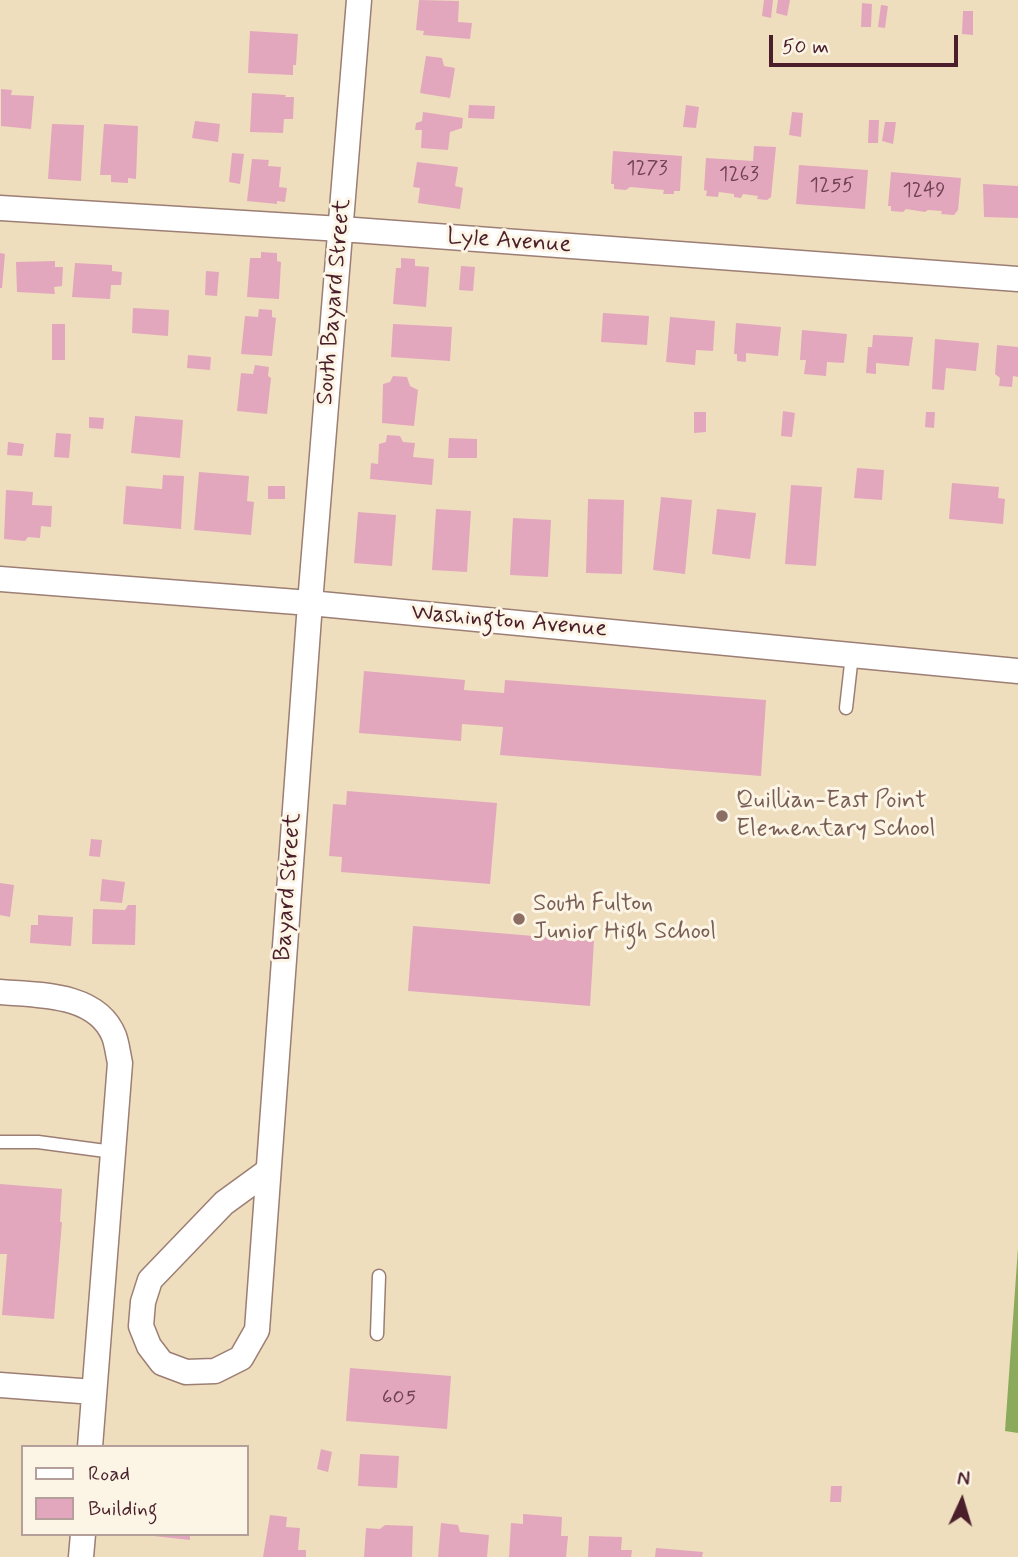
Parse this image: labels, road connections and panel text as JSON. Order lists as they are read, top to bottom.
{
  "streets": {
    "street": [
      "Lyle Avenue",
      "South Bayard Street",
      "Washington Avenue",
      "Bayard Street"
    ]
  },
  "crossings": [
    ["Lyle Avenue", "South Bayard Street"],
    ["South Bayard Street", "Washington Avenue"],
    ["South Bayard Street", "Bayard Street"],
    ["Washington Avenue", "Bayard Street"]
  ],
  "places": ["Quillian-East Point Elementary School", "South Fulton Junior High School"],
  "house_numbers": [
    "1273",
    "1263",
    "1255",
    "1249",
    "605"
  ],
  "legend": ["Road", "Building"],
  "scale_bar": "50 m",
  "north": "top"
}
